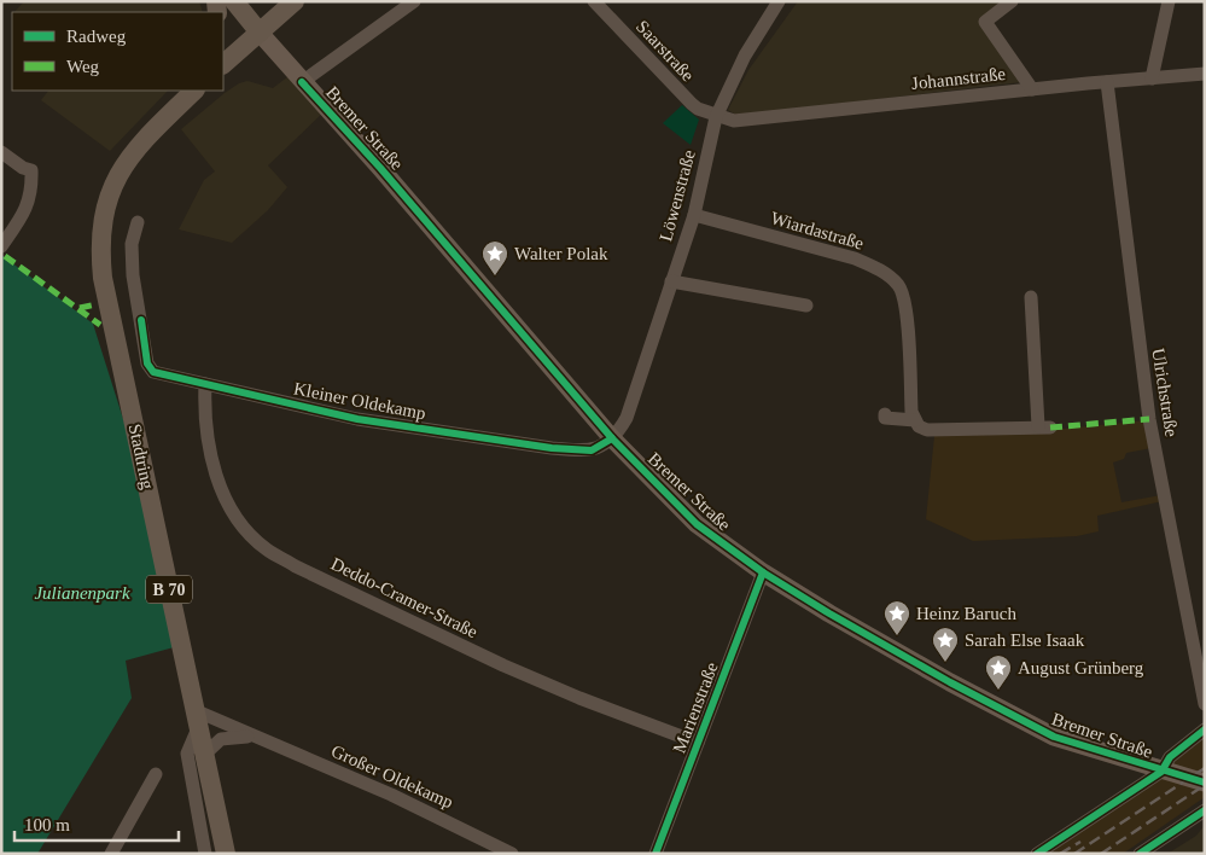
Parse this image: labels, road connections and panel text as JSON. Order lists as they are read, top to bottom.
{
  "streets": {
    "main road": ["Bremer Straße", "Stadtring", "B 70"],
    "street": [
      "Saarstraße",
      "Johannstraße",
      "Löwenstraße",
      "Wiardastraße",
      "Ulrichstraße",
      "Kleiner Oldekamp",
      "Deddo-Cramer-Straße",
      "Marienstraße",
      "Großer Oldekamp"
    ]
  },
  "crossings": [
    ["Saarstraße", "Johannstraße"],
    ["Saarstraße", "Löwenstraße"],
    ["Johannstraße", "Löwenstraße"],
    ["Johannstraße", "Ulrichstraße"],
    ["Bremer Straße", "Löwenstraße"],
    ["Bremer Straße", "Kleiner Oldekamp"],
    ["Bremer Straße", "Marienstraße"],
    ["Löwenstraße", "Wiardastraße"],
    ["Löwenstraße", "Kleiner Oldekamp"],
    ["Kleiner Oldekamp", "Deddo-Cramer-Straße"],
    ["Stadtring", "Großer Oldekamp"],
    ["Deddo-Cramer-Straße", "Marienstraße"]
  ],
  "parks": ["Julianenpark"],
  "places": {
    "place": [
      "Walter Polak",
      "Heinz Baruch",
      "Sarah Else Isaak",
      "August Grünberg"
    ]
  },
  "legend": ["Radweg", "Weg"],
  "scale_bar": "100 m"
}
